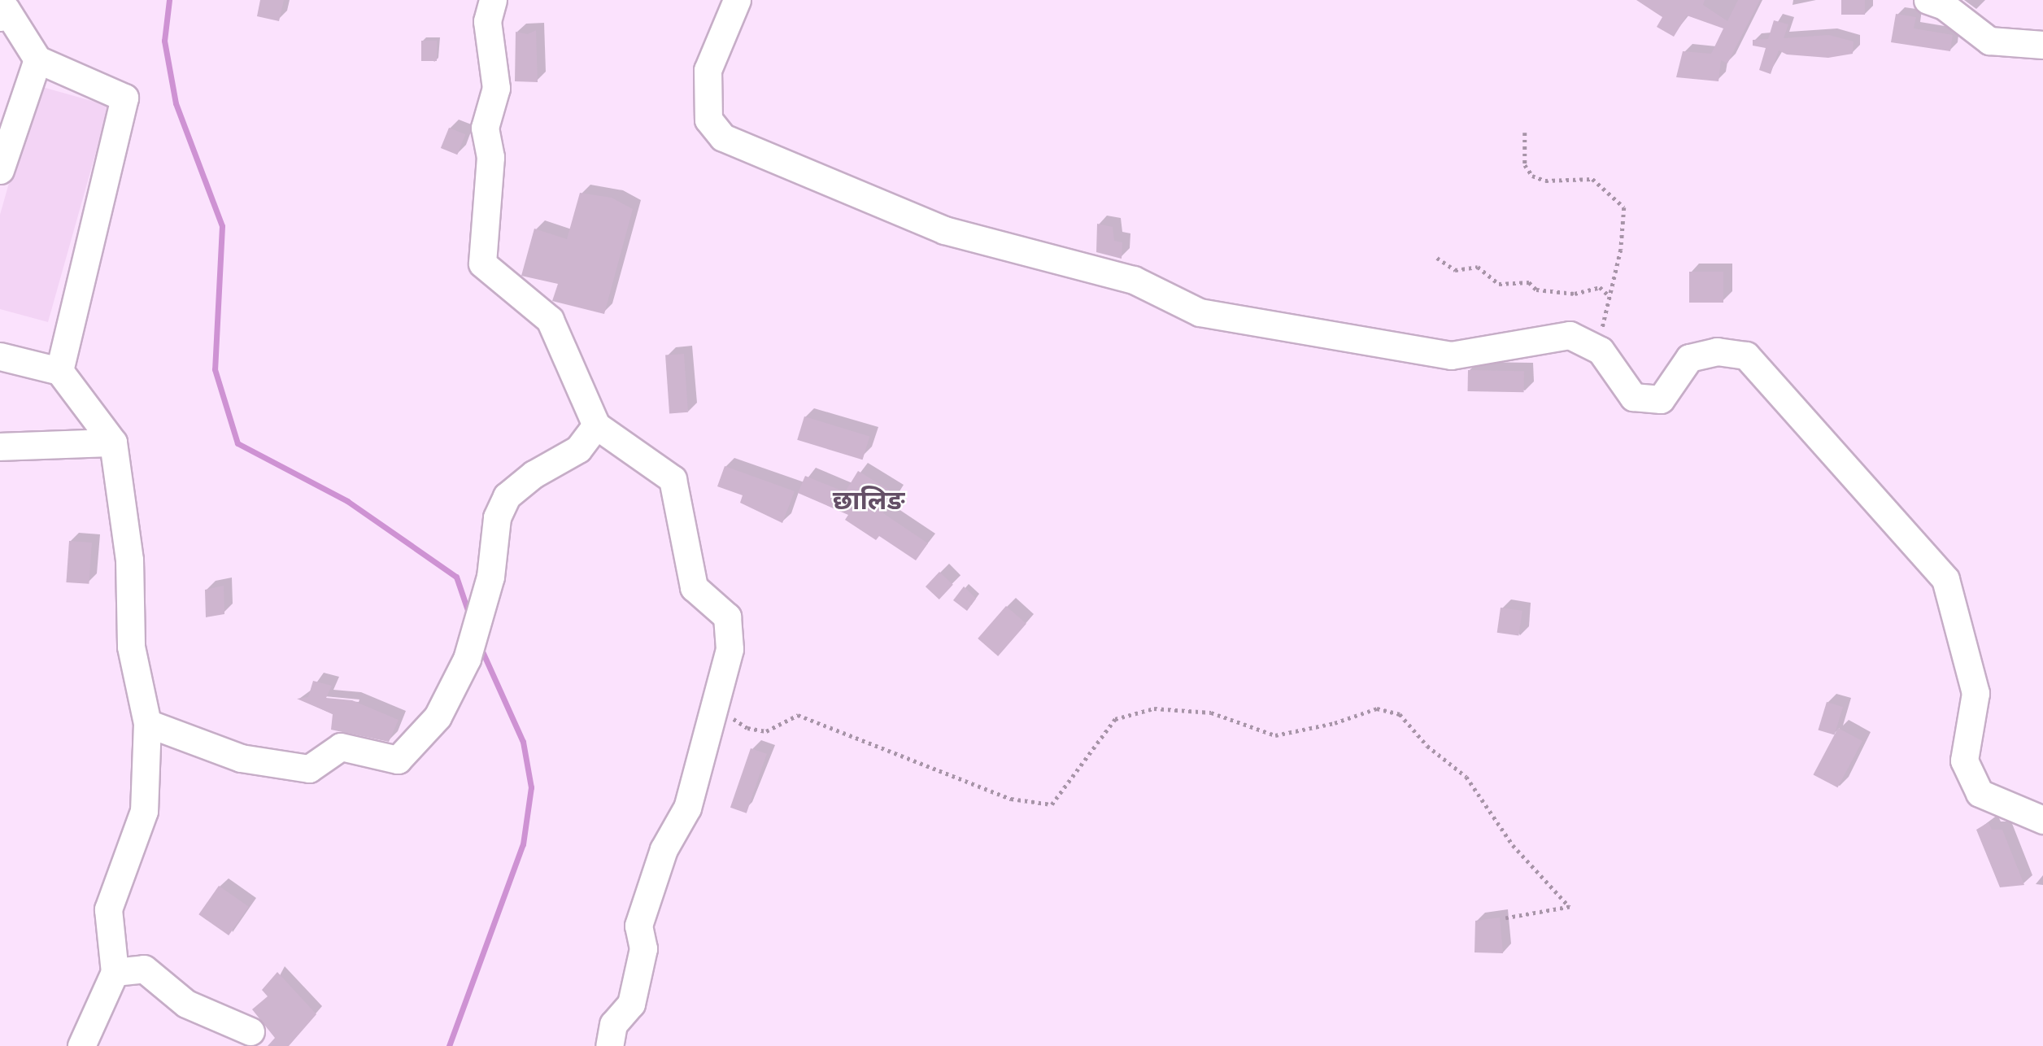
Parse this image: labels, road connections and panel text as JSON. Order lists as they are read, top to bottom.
{
  "districts": ["छालिङ"]
}
